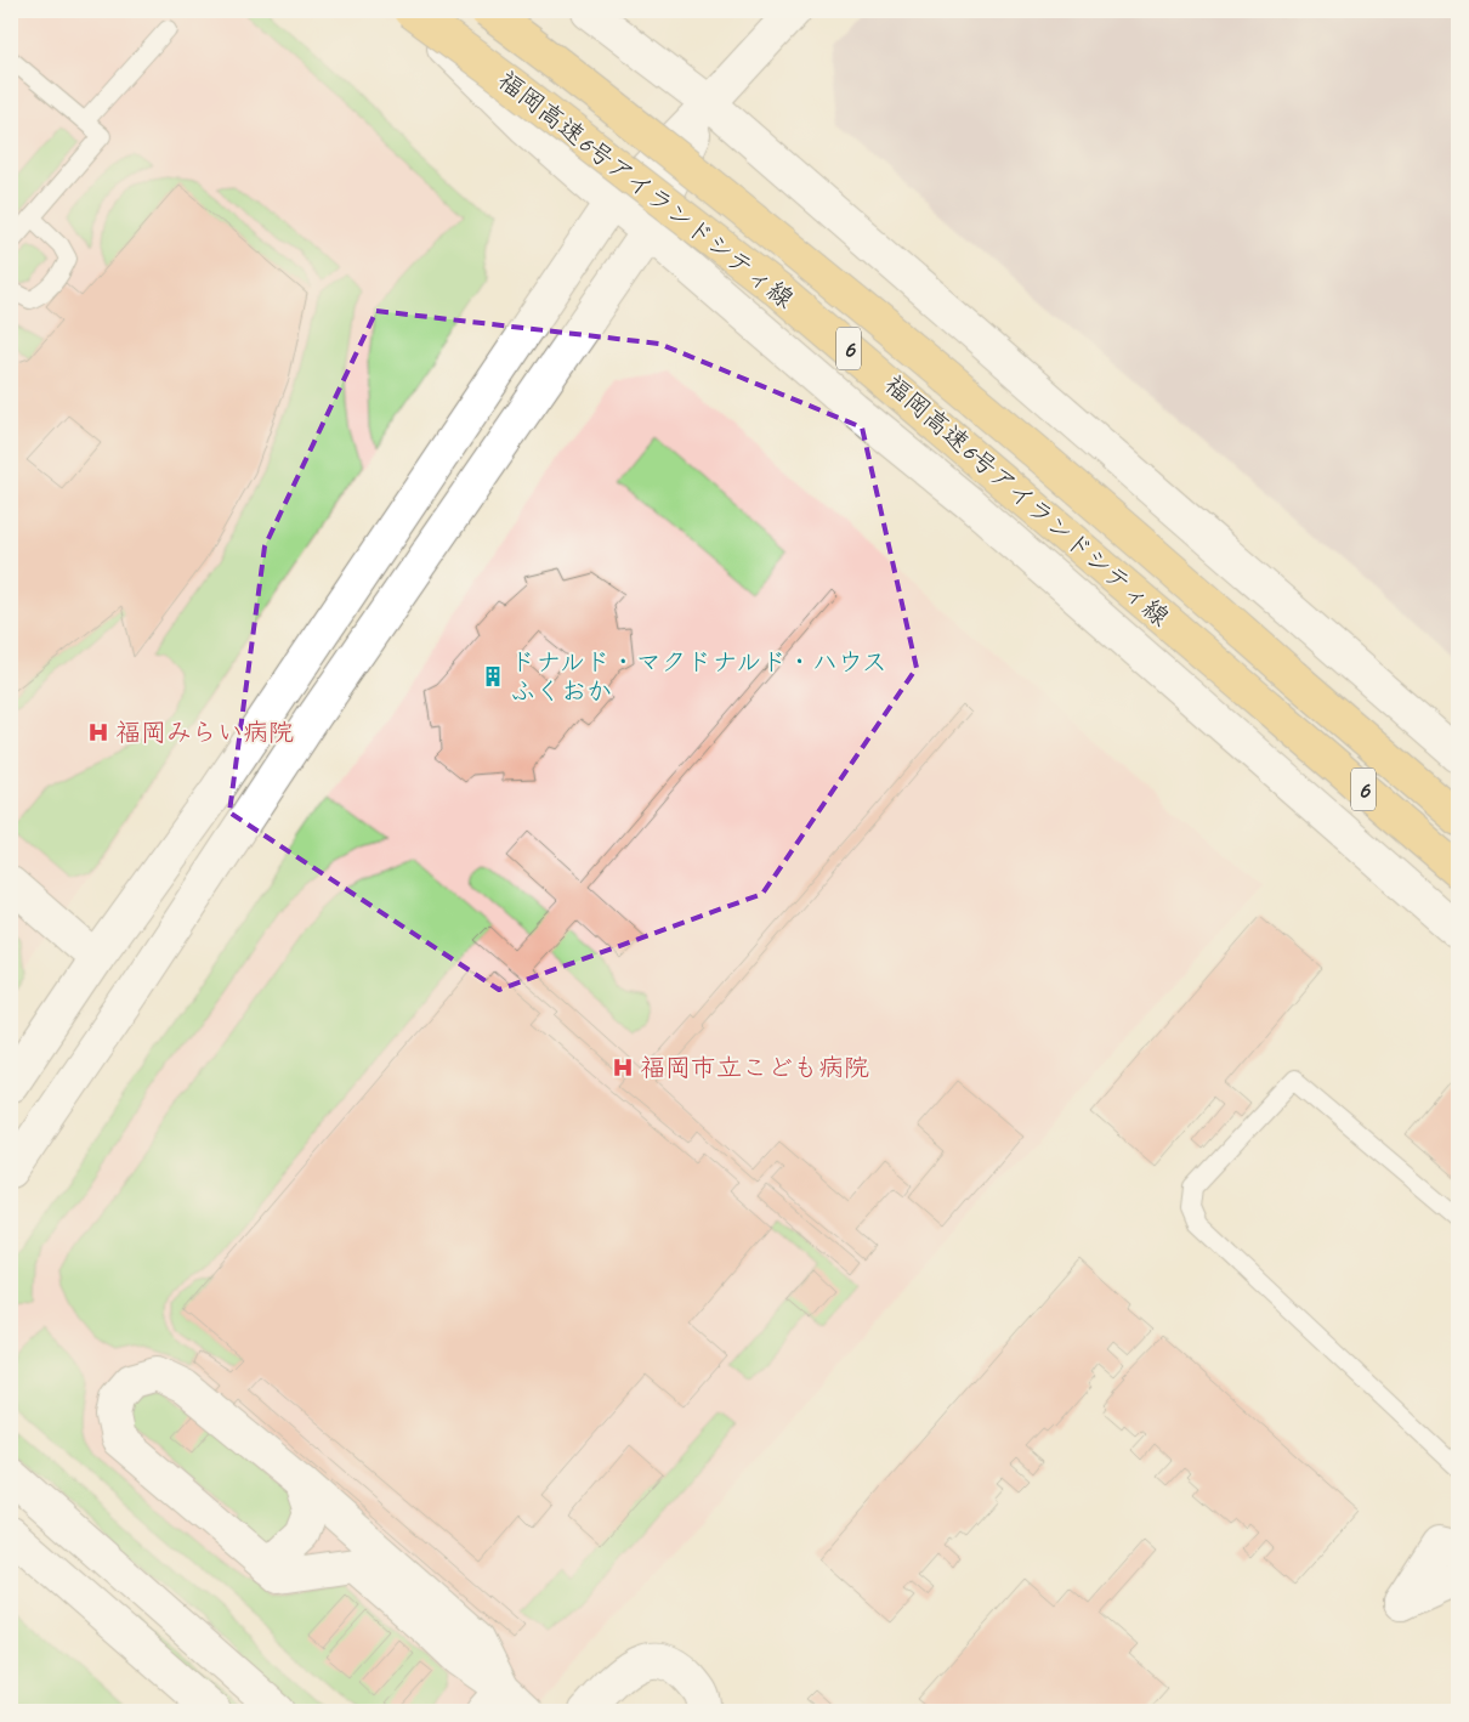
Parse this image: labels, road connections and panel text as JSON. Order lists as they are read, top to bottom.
{
  "streets": {
    "highway": ["福岡高速6号アイランドシティ線", "6"]
  },
  "places": {
    "building": ["ドナルド・マクドナルド・ハウス ふくおか"],
    "hospital": ["福岡みらい病院", "福岡市立こども病院"]
  }
}
